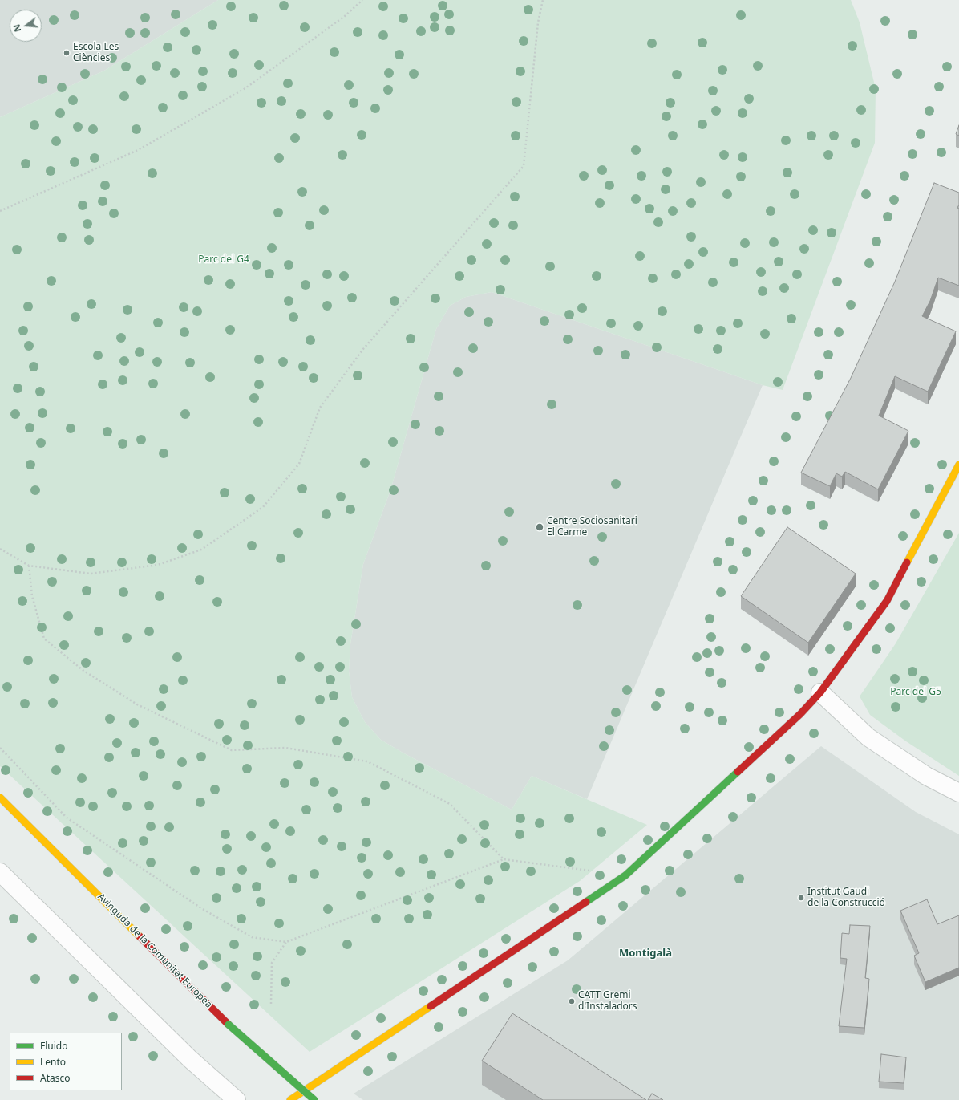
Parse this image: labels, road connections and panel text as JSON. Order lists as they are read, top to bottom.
{
  "streets": {
    "street": ["Avinguda de la Comunitat Europea"]
  },
  "districts": ["Montigalà"],
  "parks": ["Parc del G4", "Parc del G5"],
  "places": [
    "Escola Les Ciències",
    "Centre Sociosanitari El Carme",
    "Institut Gaudi de la Construcció",
    "CATT Gremi d'Instaladors"
  ],
  "legend": ["Fluido", "Lento", "Atasco"],
  "north": "left"
}
